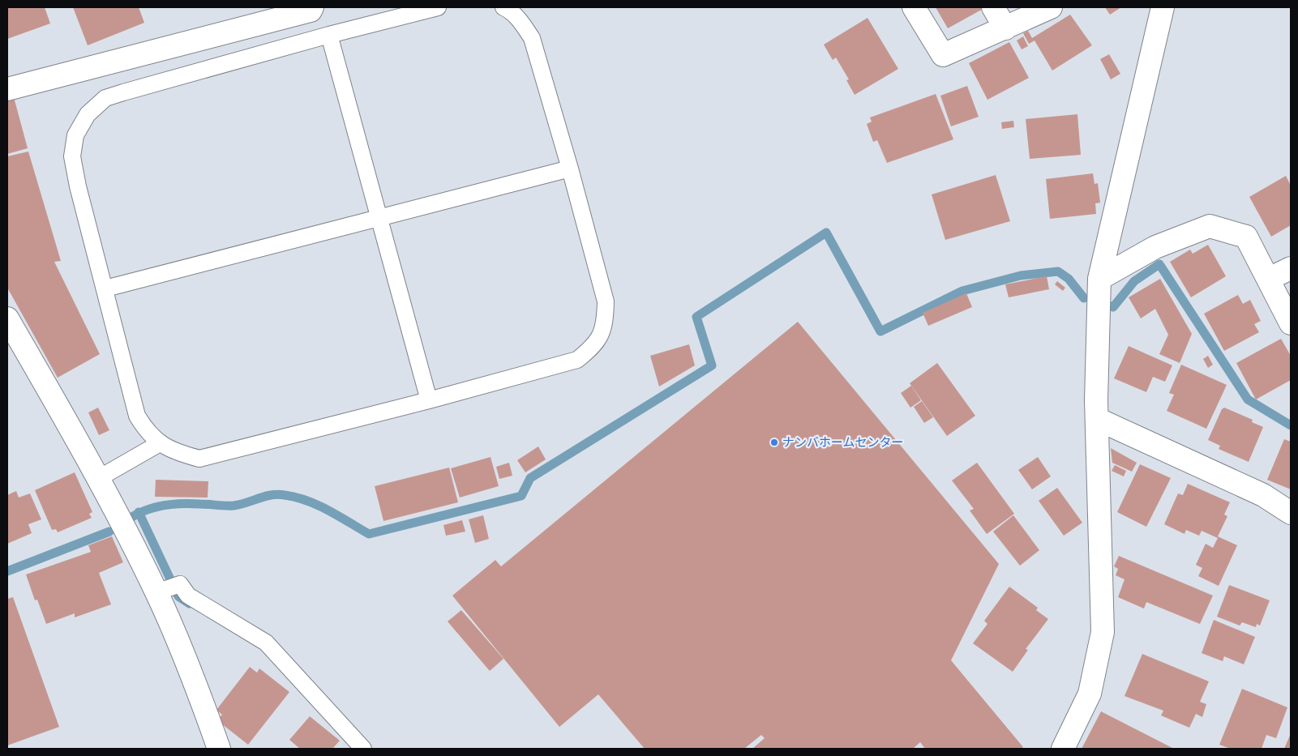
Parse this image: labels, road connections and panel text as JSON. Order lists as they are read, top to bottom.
{
  "places": ["ナンバホームセンター"]
}
